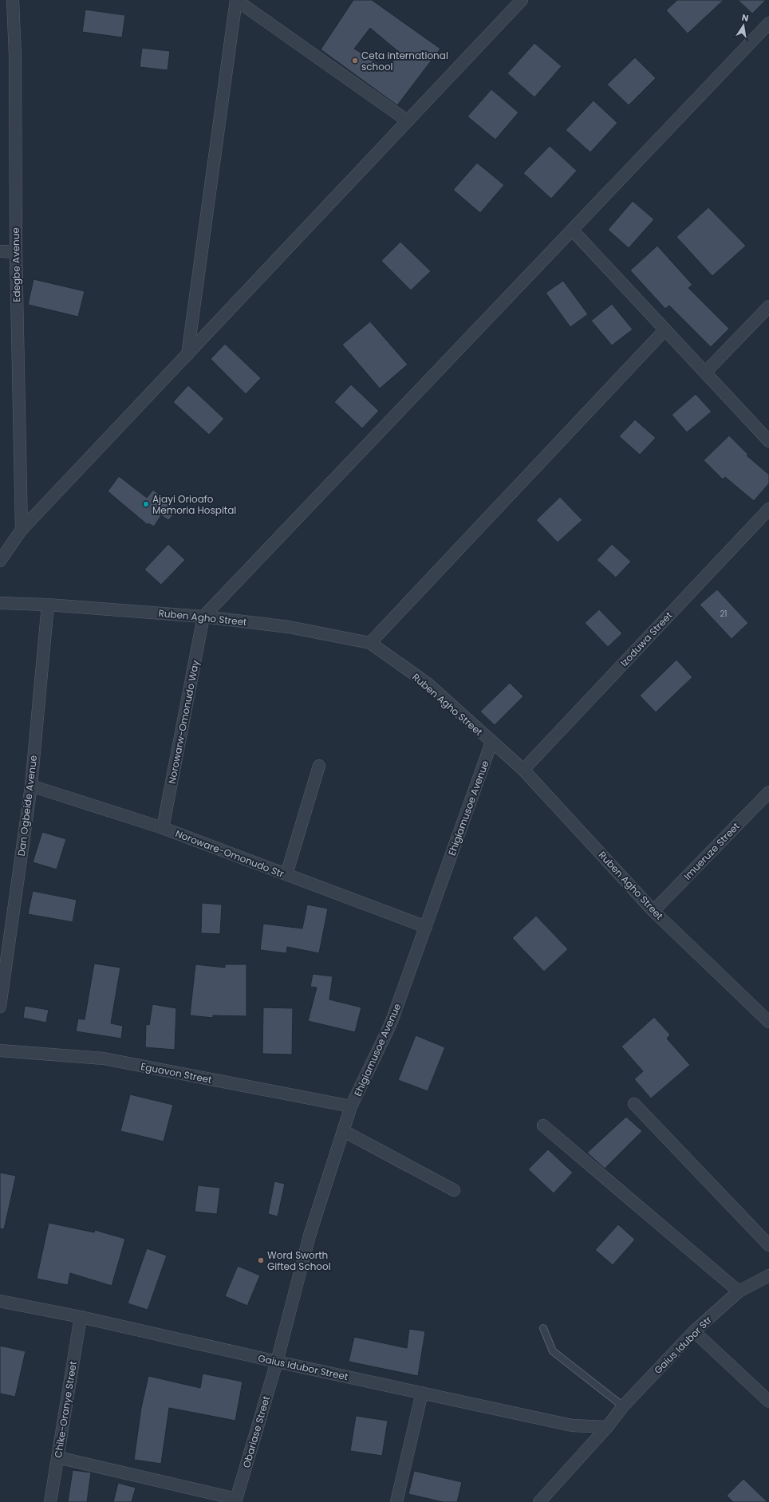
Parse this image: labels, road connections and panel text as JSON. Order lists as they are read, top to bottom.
{
  "streets": {
    "street": [
      "Edegbe Avenue",
      "Ruben Agho Street",
      "Izoduwa Street",
      "Norowarw-Omonudo Way",
      "Dan Ogbeide Avenue",
      "Ehigiamusoe Avenue",
      "Imueruze Street",
      "Noroware-Omonudo Str",
      "Eguavon Street",
      "Gaius Idubor Str",
      "Gaius Idubor Street",
      "Chike-Oranye Street",
      "Obariase Street"
    ]
  },
  "crossings": [
    ["Ruben Agho Street", "Izoduwa Street"],
    ["Ruben Agho Street", "Norowarw-Omonudo Way"],
    ["Ruben Agho Street", "Dan Ogbeide Avenue"],
    ["Ruben Agho Street", "Ehigiamusoe Avenue"],
    ["Ruben Agho Street", "Imueruze Street"],
    ["Norowarw-Omonudo Way", "Noroware-Omonudo Str"],
    ["Dan Ogbeide Avenue", "Noroware-Omonudo Str"],
    ["Ehigiamusoe Avenue", "Noroware-Omonudo Str"],
    ["Ehigiamusoe Avenue", "Eguavon Street"],
    ["Ehigiamusoe Avenue", "Gaius Idubor Street"],
    ["Ehigiamusoe Avenue", "Obariase Street"],
    ["Gaius Idubor Str", "Gaius Idubor Street"],
    ["Gaius Idubor Street", "Chike-Oranye Street"],
    ["Gaius Idubor Street", "Obariase Street"]
  ],
  "places": ["Ceta international school", "Ajayi Orioafo Memoria Hospital", "Word Sworth Gifted School"],
  "house_numbers": ["21"],
  "north": "top"
}
